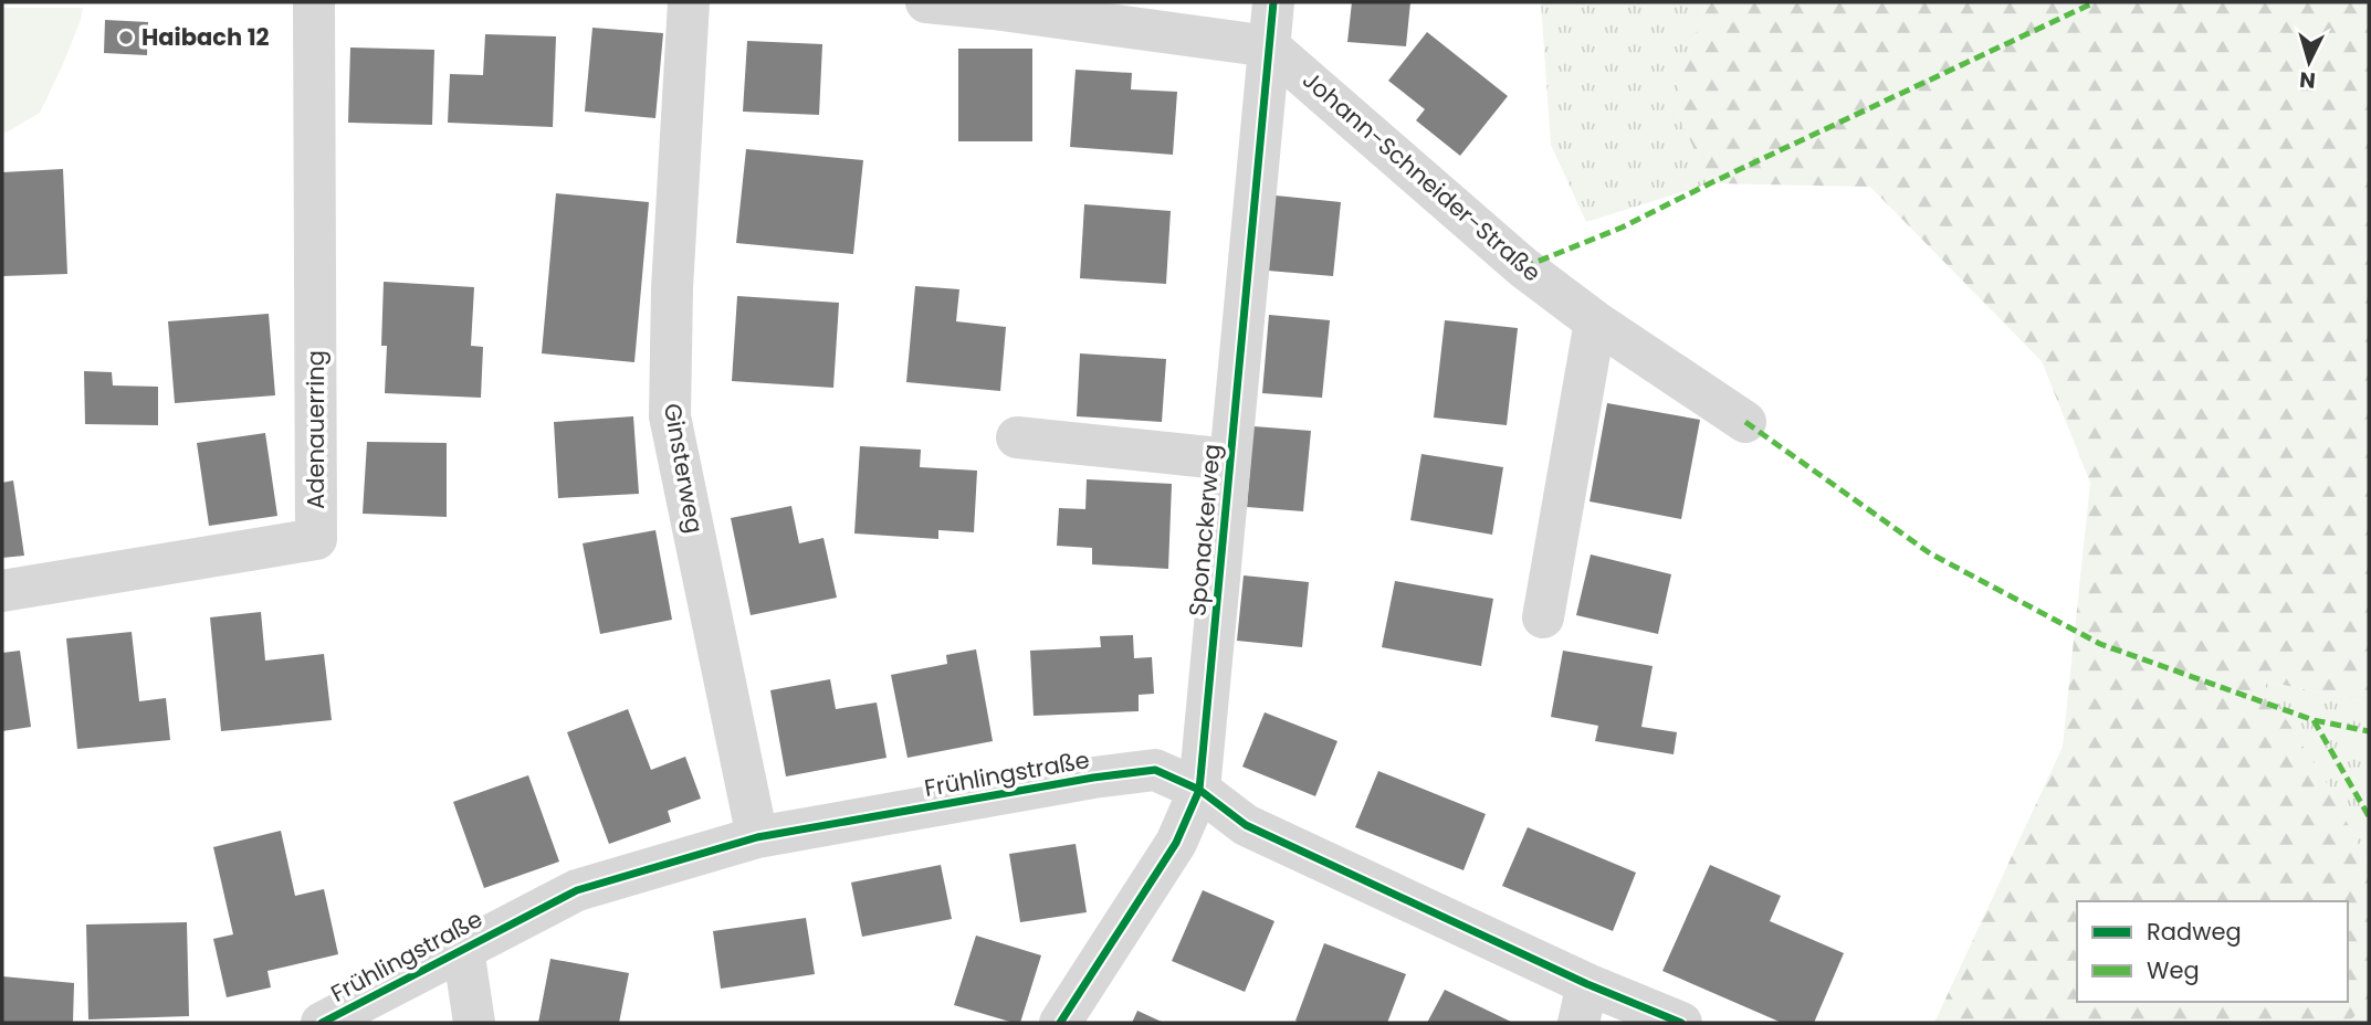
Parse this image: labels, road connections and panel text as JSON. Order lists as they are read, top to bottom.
{
  "streets": {
    "street": [
      "Johann-Schneider-Straße",
      "Adenauerring",
      "Ginsterweg",
      "Sponackerweg",
      "Frühlingstraße"
    ]
  },
  "crossings": [
    ["Johann-Schneider-Straße", "Sponackerweg"],
    ["Ginsterweg", "Frühlingstraße"],
    ["Sponackerweg", "Frühlingstraße"]
  ],
  "places": ["Haibach 12"],
  "legend": ["Radweg", "Weg"],
  "north": "bottom"
}
